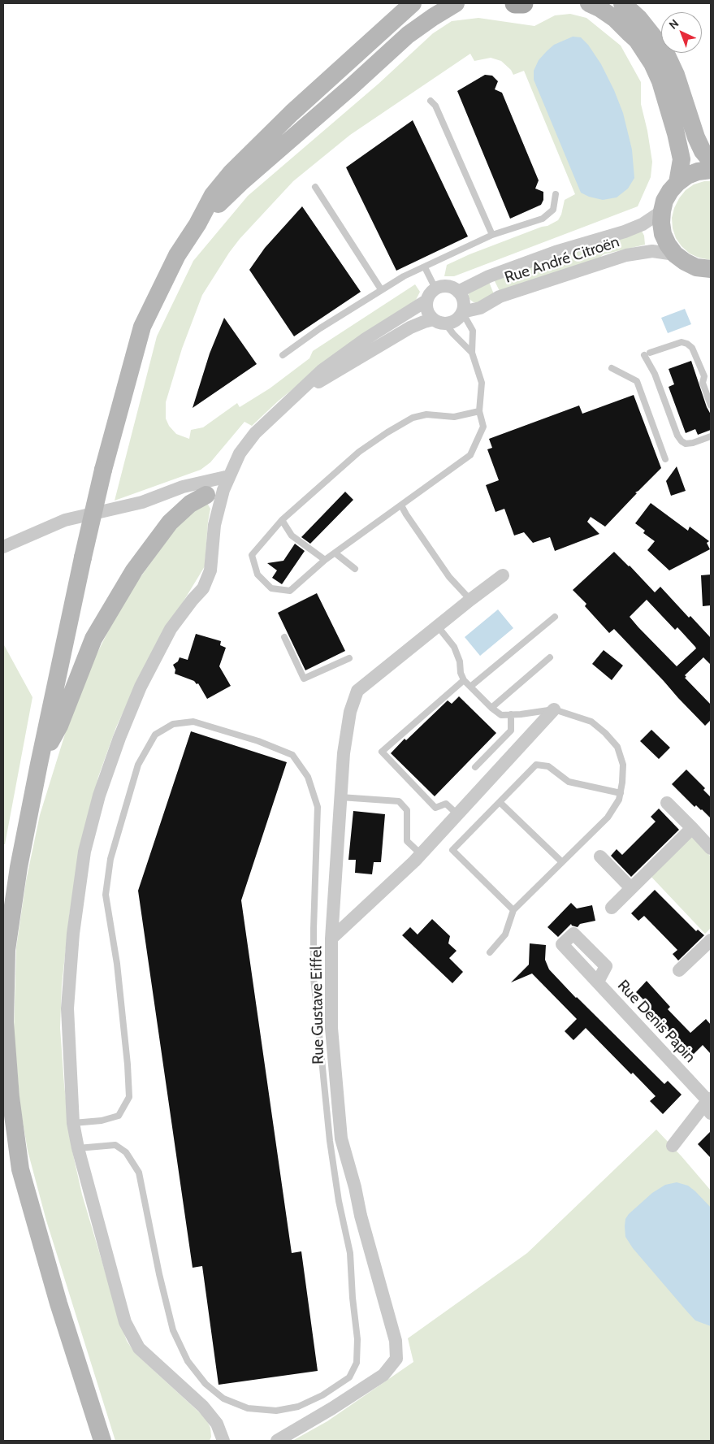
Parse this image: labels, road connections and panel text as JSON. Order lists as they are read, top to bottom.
{
  "streets": {
    "street": ["Rue André Citroën", "Rue Gustave Eiffel", "Rue Denis Papin"]
  },
  "north": "top left"
}
